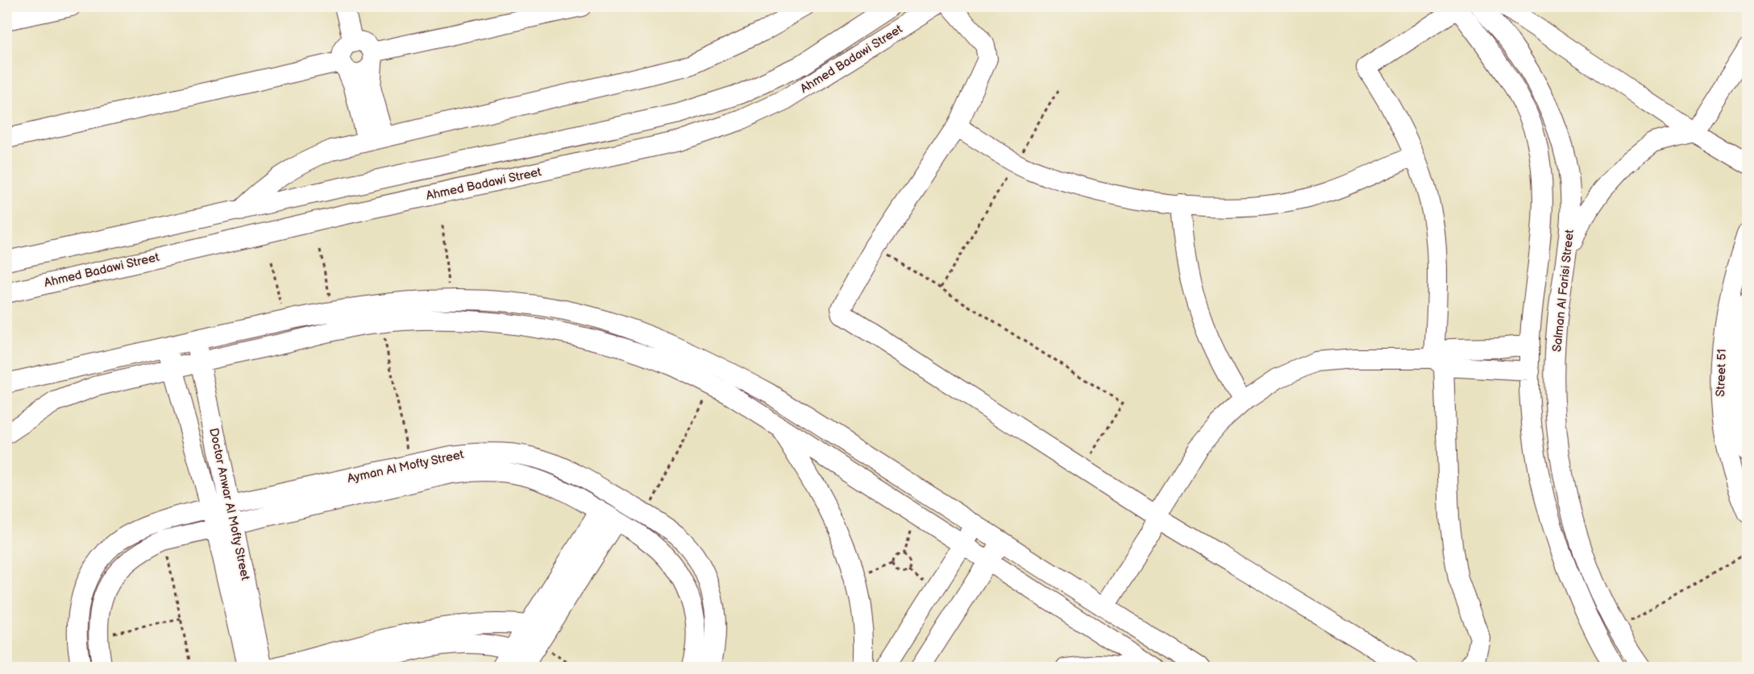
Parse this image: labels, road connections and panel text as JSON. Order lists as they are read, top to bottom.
{
  "streets": {
    "street": [
      "Ahmed Badawi Street",
      "Salman Al Farisi Street",
      "Street 51",
      "Ayman Al Mofty Street",
      "Doctor Anwar Al Mofty Street"
    ]
  },
  "crossings": [
    ["Ayman Al Mofty Street", "Doctor Anwar Al Mofty Street"]
  ]
}
